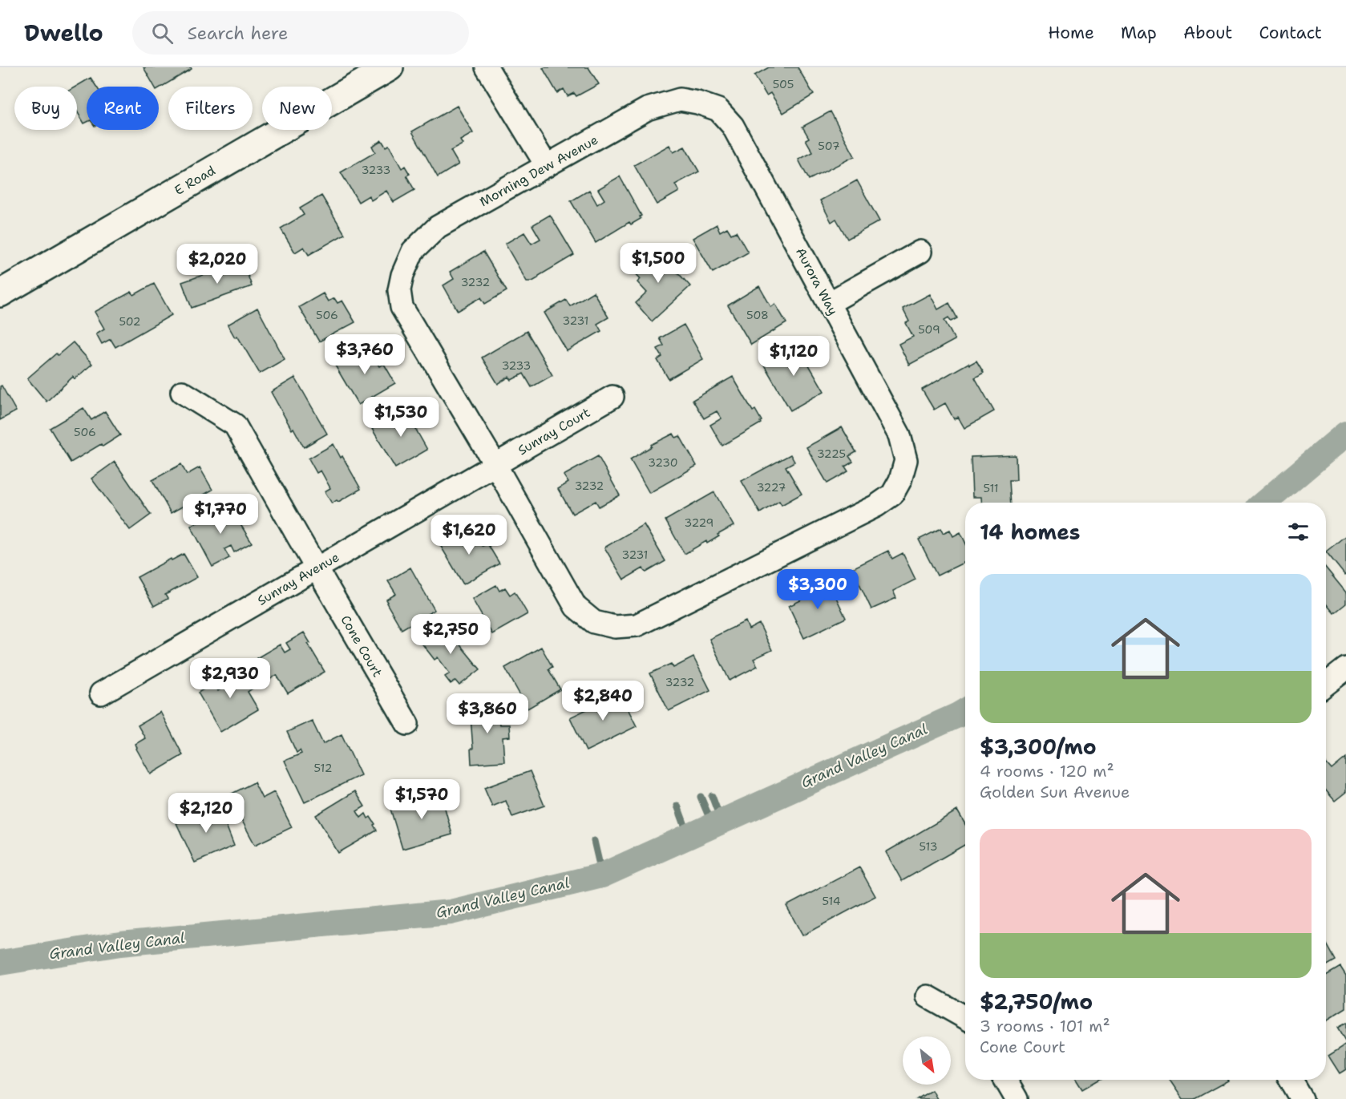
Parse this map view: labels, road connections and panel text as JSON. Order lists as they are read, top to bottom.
{
  "streets": {
    "street": [
      "Morning Dew Avenue",
      "E Road",
      "Aurora Way",
      "Sunray Court",
      "Sunray Avenue",
      "Cone Court"
    ]
  },
  "crossings": [
    ["Morning Dew Avenue", "Aurora Way"],
    ["Morning Dew Avenue", "Sunray Court"],
    ["Morning Dew Avenue", "Sunray Avenue"],
    ["Sunray Court", "Sunray Avenue"],
    ["Sunray Avenue", "Cone Court"]
  ],
  "water": ["Grand Valley Canal"],
  "house_numbers": [
    "505",
    "507",
    "3233",
    "3232",
    "506",
    "508",
    "3231",
    "502",
    "509",
    "3233",
    "506",
    "3225",
    "3230",
    "3232",
    "3227",
    "511",
    "3229",
    "3231",
    "3232",
    "512",
    "513",
    "514"
  ],
  "north": "bottom right",
  "page": {
    "header": "Dwello",
    "search": "Search here",
    "nav": [
      "Home",
      "Map",
      "About",
      "Contact"
    ],
    "chip": [
      "Buy",
      "Rent",
      "Filters",
      "New"
    ],
    "price": [
      "$1,500",
      "$2,020",
      "$3,760",
      "$1,120",
      "$1,530",
      "$1,770",
      "$1,620",
      "$3,300",
      "$2,750",
      "$2,930",
      "$2,840",
      "$3,860",
      "$1,570",
      "$2,120"
    ],
    "heading": "14 homes",
    "list": [
      {
        "name": "$3,300/mo",
        "note": "4 rooms · 120 m² · Golden Sun Avenue"
      },
      {
        "name": "$2,750/mo",
        "note": "3 rooms · 101 m² · Cone Court"
      }
    ]
  }
}
